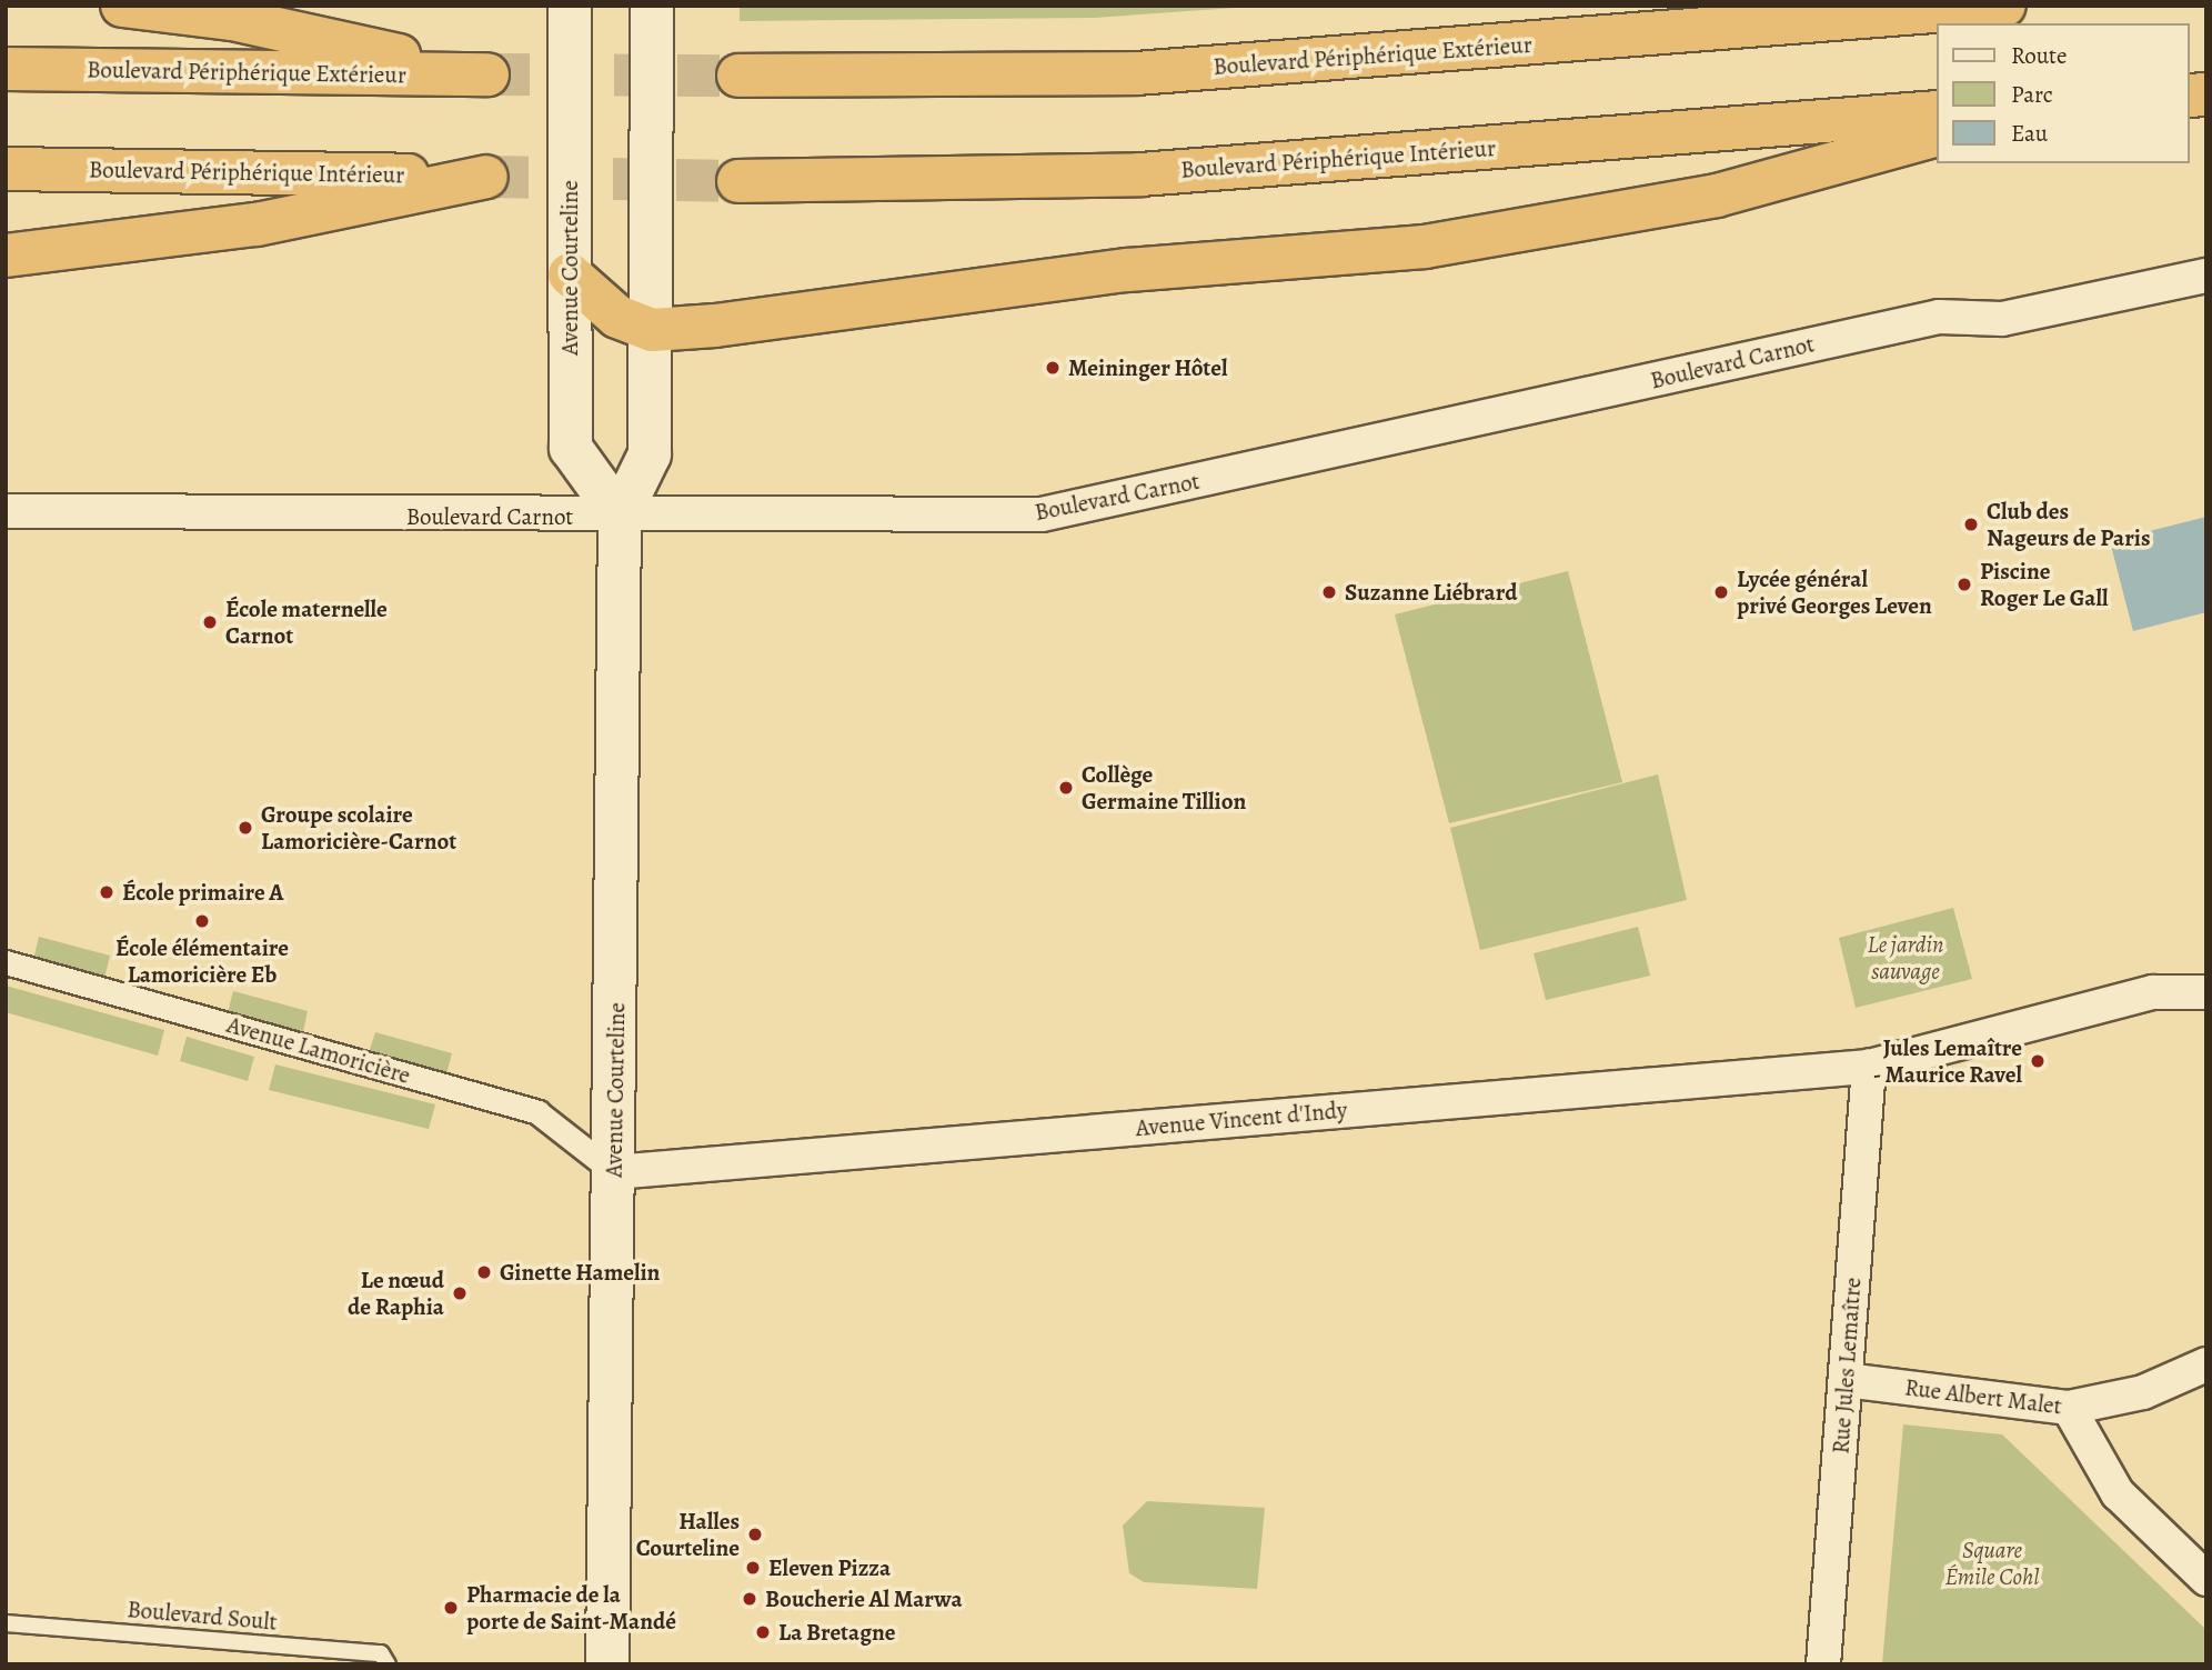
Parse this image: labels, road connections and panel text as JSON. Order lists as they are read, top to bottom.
{
  "streets": {
    "highway": ["Boulevard Périphérique Extérieur", "Boulevard Périphérique Intérieur"],
    "main road": ["Avenue Courteline"],
    "street": [
      "Boulevard Carnot",
      "Avenue Lamoricière",
      "Avenue Vincent d'Indy",
      "Rue Jules Lemaître",
      "Rue Albert Malet"
    ],
    "lane": ["Boulevard Soult"]
  },
  "crossings": [
    ["Avenue Courteline", "Boulevard Carnot"],
    ["Avenue Courteline", "Avenue Lamoricière"],
    ["Avenue Courteline", "Avenue Vincent d'Indy"],
    ["Avenue Lamoricière", "Avenue Vincent d'Indy"],
    ["Avenue Vincent d'Indy", "Rue Jules Lemaître"],
    ["Rue Jules Lemaître", "Rue Albert Malet"]
  ],
  "parks": ["Le jardin sauvage", "Square Émile Cohl"],
  "places": [
    "Meininger Hôtel",
    "Club des Nageurs de Paris",
    "Piscine Roger Le Gall",
    "Suzanne Liébrard",
    "Lycée général privé Georges Leven",
    "École maternelle Carnot",
    "Collège Germaine Tillion",
    "Groupe scolaire Lamoricière-Carnot",
    "École primaire A",
    "École élémentaire Lamoricière Eb",
    "Jules Lemaître - Maurice Ravel",
    "Ginette Hamelin",
    "Le nœud de Raphia",
    "Halles Courteline",
    "Eleven Pizza",
    "Boucherie Al Marwa",
    "Pharmacie de la porte de Saint-Mandé",
    "La Bretagne"
  ],
  "legend": ["Route", "Parc", "Eau"]
}
